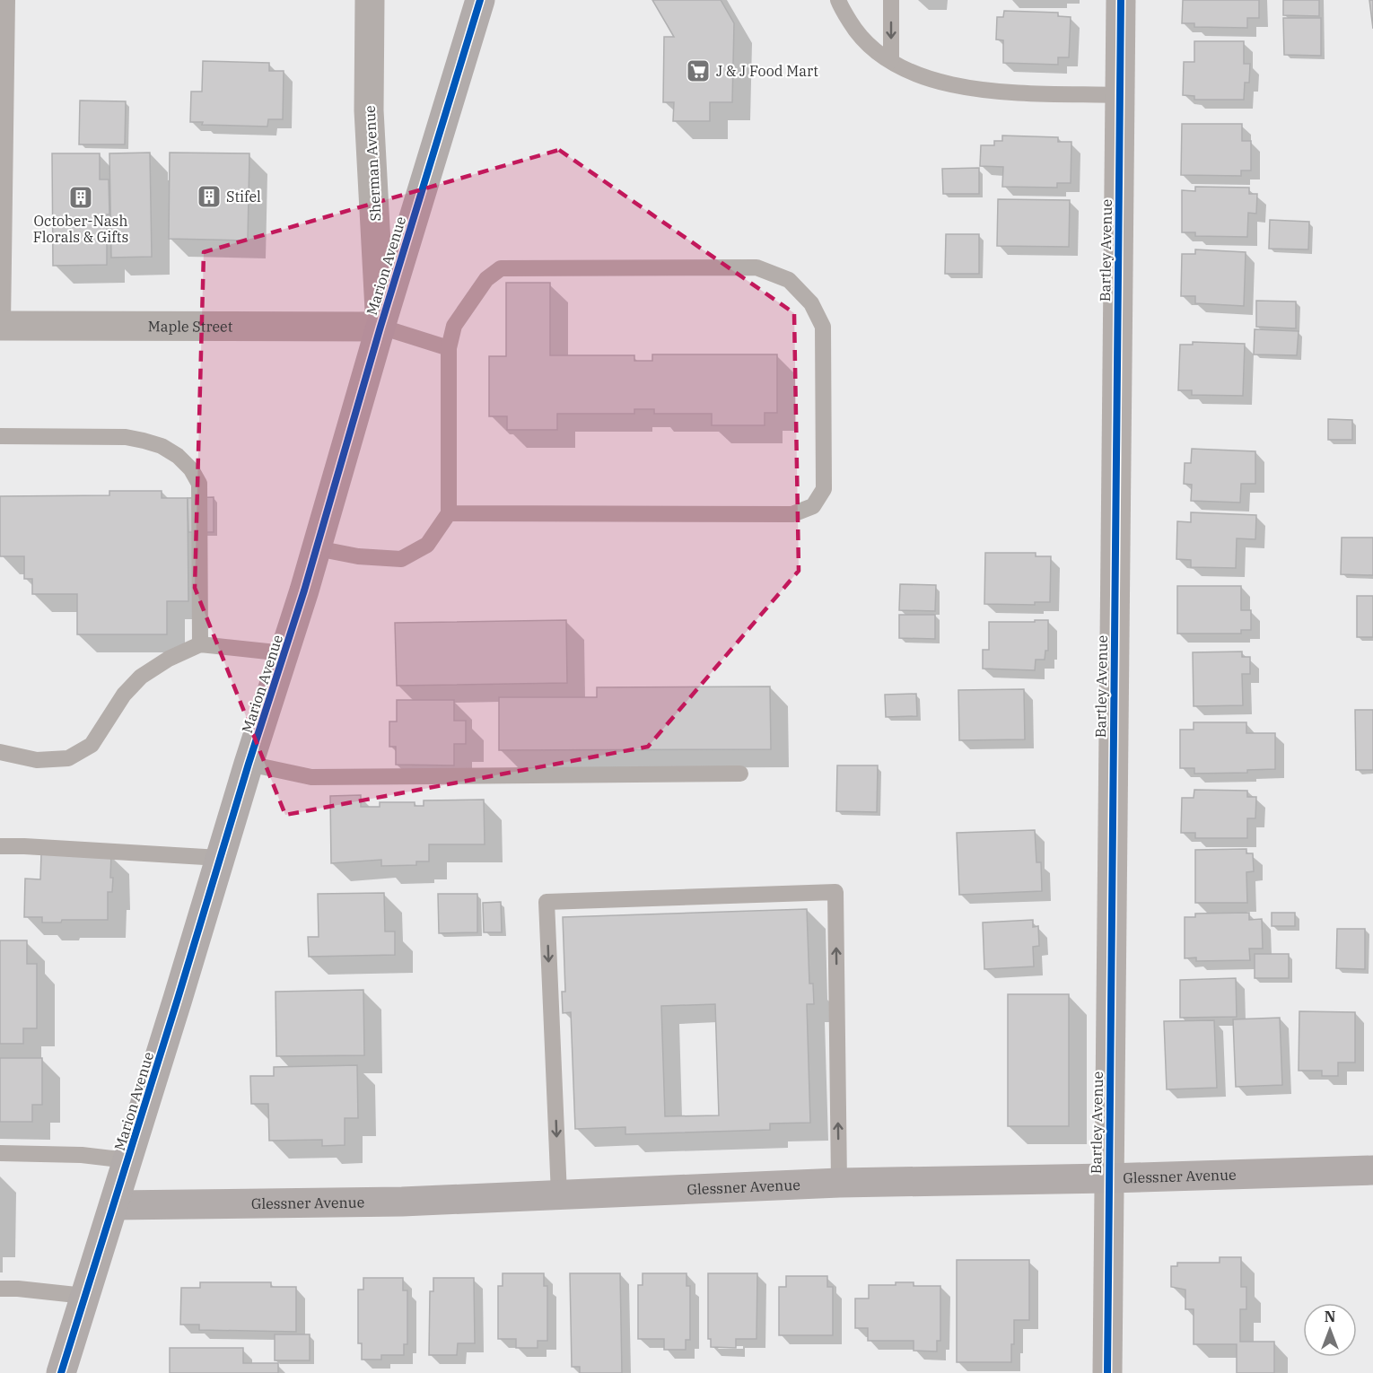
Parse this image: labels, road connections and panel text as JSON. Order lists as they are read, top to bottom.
{
  "streets": {
    "street": [
      "Sherman Avenue",
      "Bartley Avenue",
      "Marion Avenue",
      "Maple Street",
      "Glessner Avenue"
    ]
  },
  "crossings": [
    ["Sherman Avenue", "Marion Avenue"],
    ["Sherman Avenue", "Maple Street"],
    ["Bartley Avenue", "Glessner Avenue"],
    ["Marion Avenue", "Maple Street"],
    ["Marion Avenue", "Glessner Avenue"]
  ],
  "places": {
    "supermarket": ["J & J Food Mart"],
    "building": ["Stifel", "October-Nash Florals & Gifts"]
  },
  "north": "top"
}
